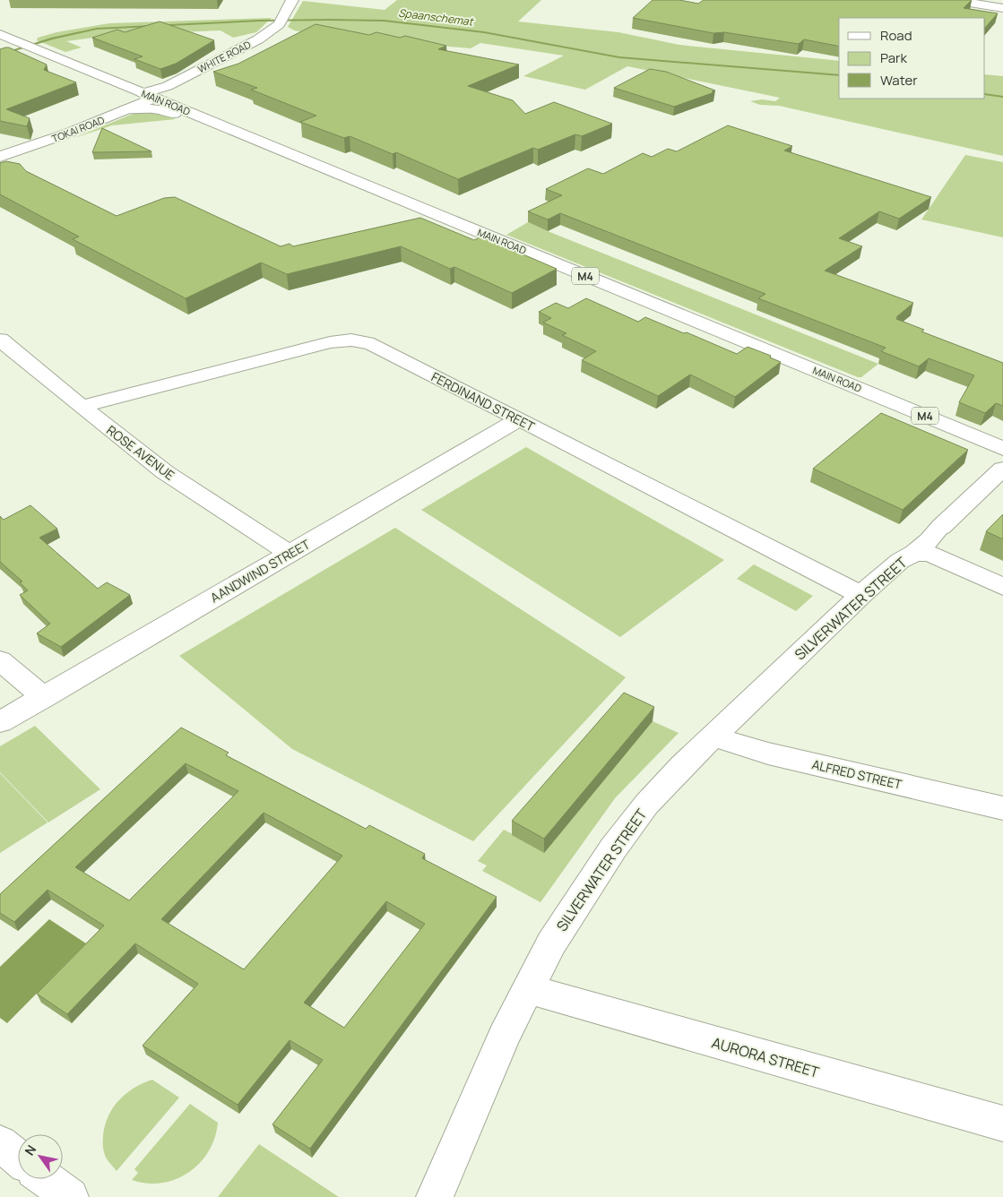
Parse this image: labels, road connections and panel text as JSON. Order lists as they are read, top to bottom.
{
  "streets": {
    "street": [
      "WHITE ROAD",
      "MAIN ROAD",
      "TOKAI ROAD",
      "M4",
      "FERDINAND STREET",
      "ROSE AVENUE",
      "AANDWIND STREET",
      "SILVERWATER STREET",
      "ALFRED STREET",
      "AURORA STREET"
    ]
  },
  "crossings": [
    ["WHITE ROAD", "MAIN ROAD"],
    ["WHITE ROAD", "TOKAI ROAD"],
    ["MAIN ROAD", "TOKAI ROAD"],
    ["FERDINAND STREET", "ROSE AVENUE"],
    ["FERDINAND STREET", "AANDWIND STREET"],
    ["FERDINAND STREET", "SILVERWATER STREET"],
    ["ROSE AVENUE", "AANDWIND STREET"],
    ["SILVERWATER STREET", "ALFRED STREET"],
    ["SILVERWATER STREET", "AURORA STREET"]
  ],
  "water": ["Spaanschemat"],
  "legend": ["Road", "Park", "Water"],
  "north": "top left"
}
